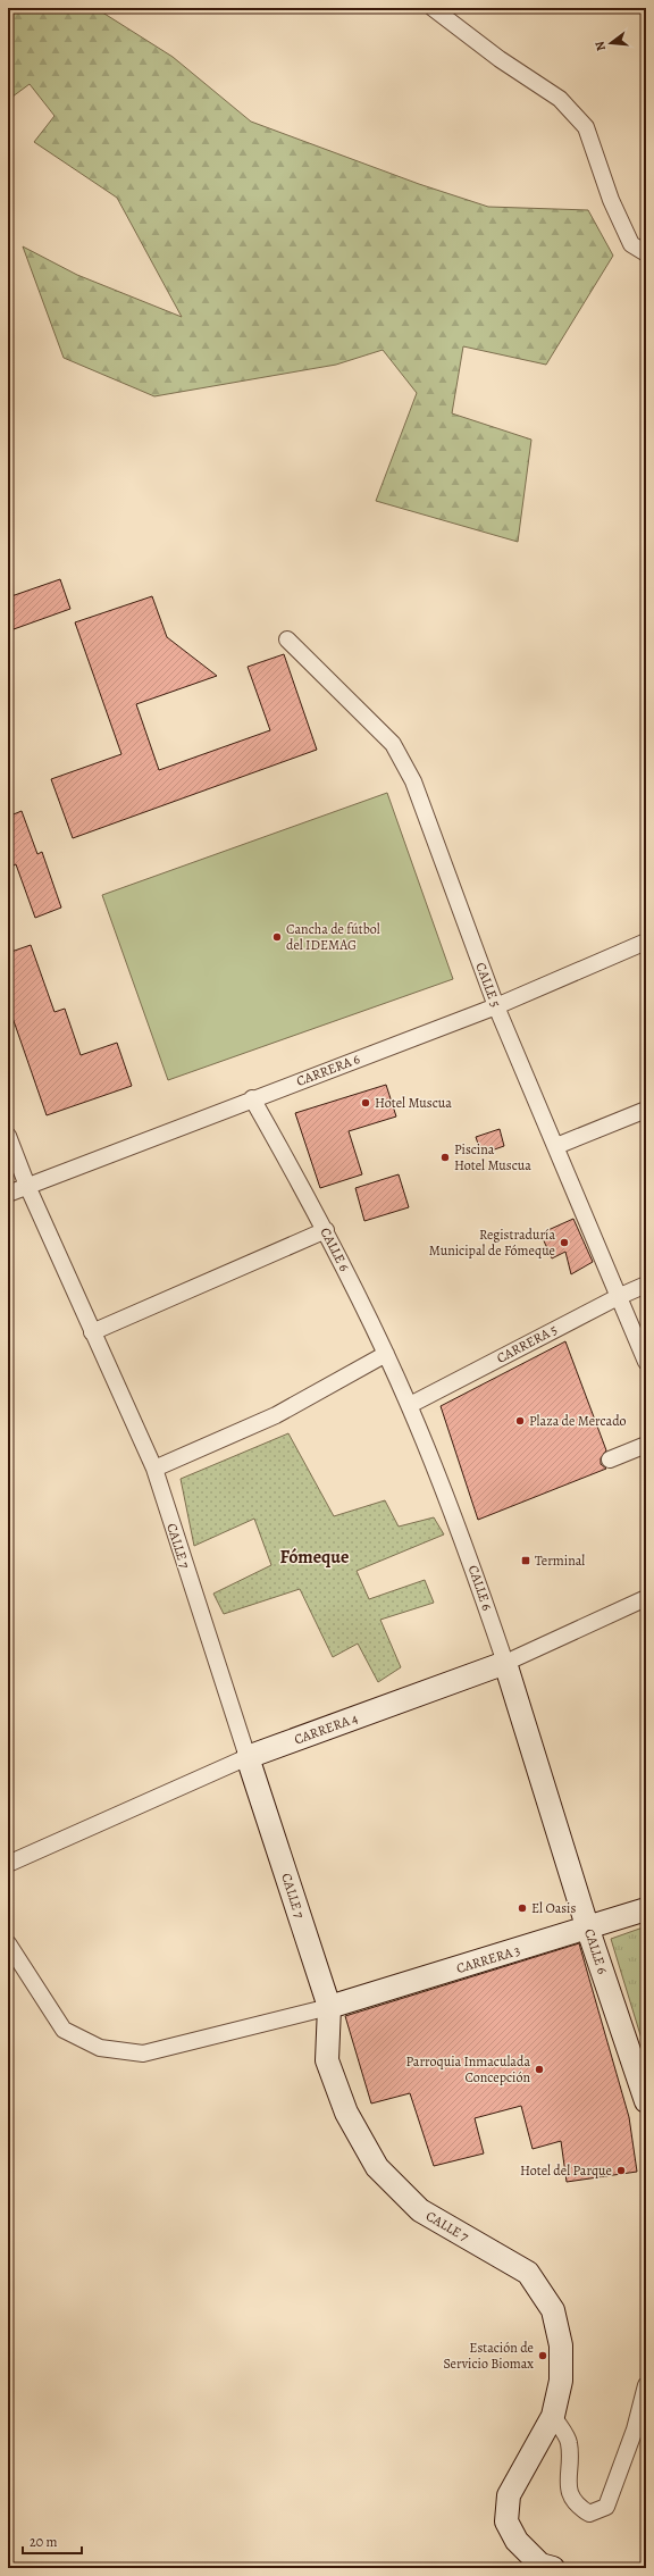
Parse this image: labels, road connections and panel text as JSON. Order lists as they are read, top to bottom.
{
  "streets": {
    "street": [
      "CALLE 5",
      "CARRERA 6",
      "CALLE 6",
      "CARRERA 5",
      "CALLE 7",
      "CARRERA 4",
      "CARRERA 3"
    ]
  },
  "crossings": [
    ["CALLE 5", "CARRERA 6"],
    ["CALLE 5", "CARRERA 5"],
    ["CARRERA 6", "CALLE 6"],
    ["CARRERA 6", "CALLE 7"],
    ["CALLE 6", "CARRERA 5"],
    ["CALLE 6", "CARRERA 4"],
    ["CALLE 6", "CARRERA 3"],
    ["CALLE 7", "CARRERA 4"],
    ["CALLE 7", "CARRERA 3"]
  ],
  "districts": ["Fómeque"],
  "places": {
    "other": [
      "Cancha de fútbol del IDEMAG",
      "Hotel Muscua",
      "Piscina Hotel Muscua",
      "Registraduría Municipal de Fómeque",
      "Plaza de Mercado",
      "El Oasis",
      "Parroquia Inmaculada Concepción",
      "Hotel del Parque",
      "Estación de Servicio Biomax"
    ],
    "transit": ["Terminal"]
  },
  "scale_bar": "20 m",
  "north": "left"
}
